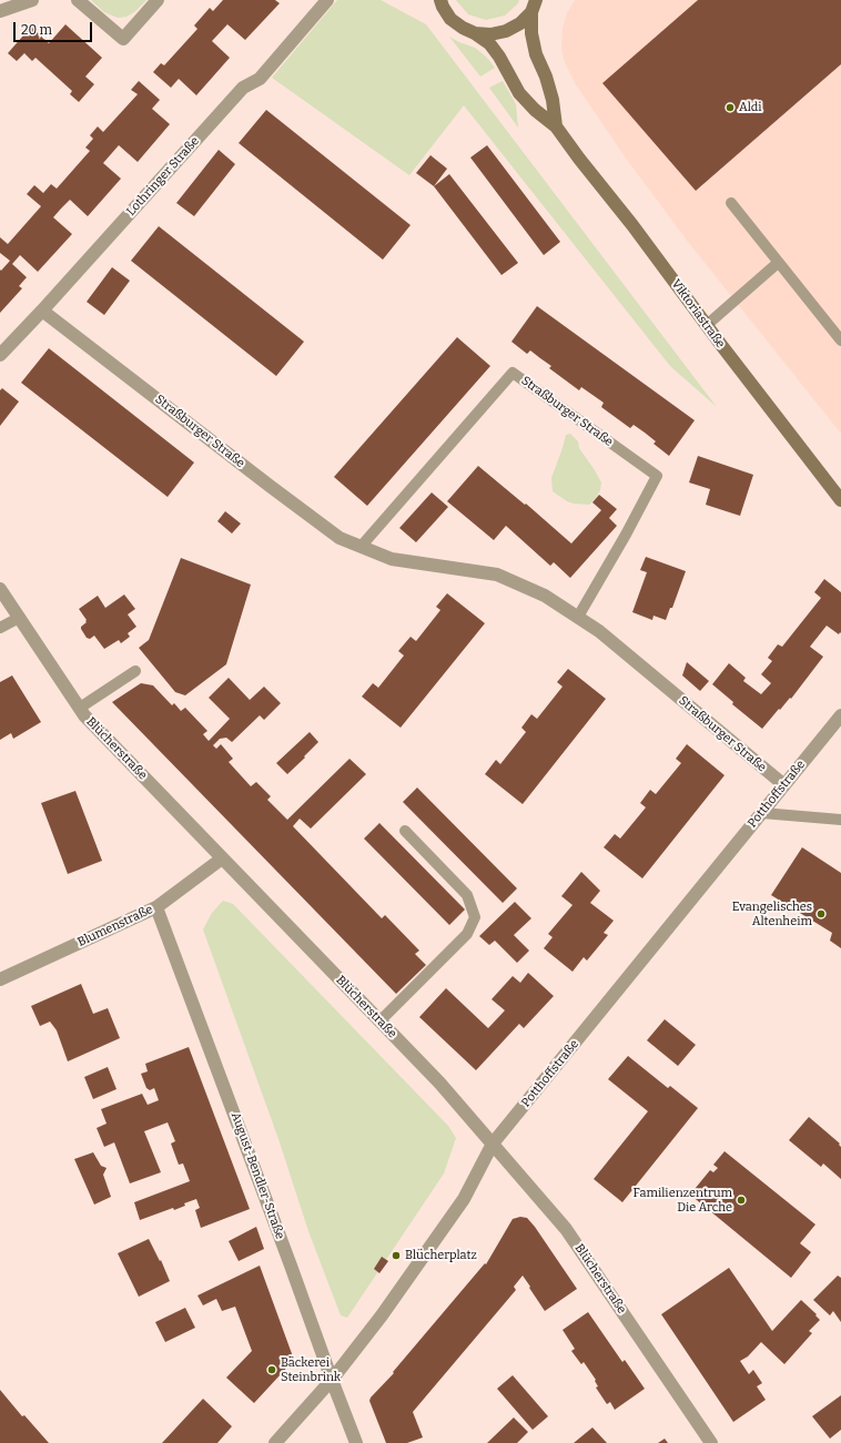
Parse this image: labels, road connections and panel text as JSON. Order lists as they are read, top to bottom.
{
  "streets": {
    "main road": ["Viktoriastraße"],
    "street": [
      "Lothringer Straße",
      "Straßburger Straße",
      "Blücherstraße",
      "Potthoffstraße",
      "Blumenstraße",
      "August-Bendler-Straße"
    ]
  },
  "crossings": [
    ["Lothringer Straße", "Straßburger Straße"],
    ["Straßburger Straße", "Potthoffstraße"],
    ["Blücherstraße", "Potthoffstraße"],
    ["Blücherstraße", "Blumenstraße"],
    ["Potthoffstraße", "August-Bendler-Straße"],
    ["Blumenstraße", "August-Bendler-Straße"]
  ],
  "places": [
    "Aldi",
    "Evangelisches Altenheim",
    "Familienzentrum Die Arche",
    "Blücherplatz",
    "Bäckerei Steinbrink"
  ],
  "scale_bar": "20 m"
}
